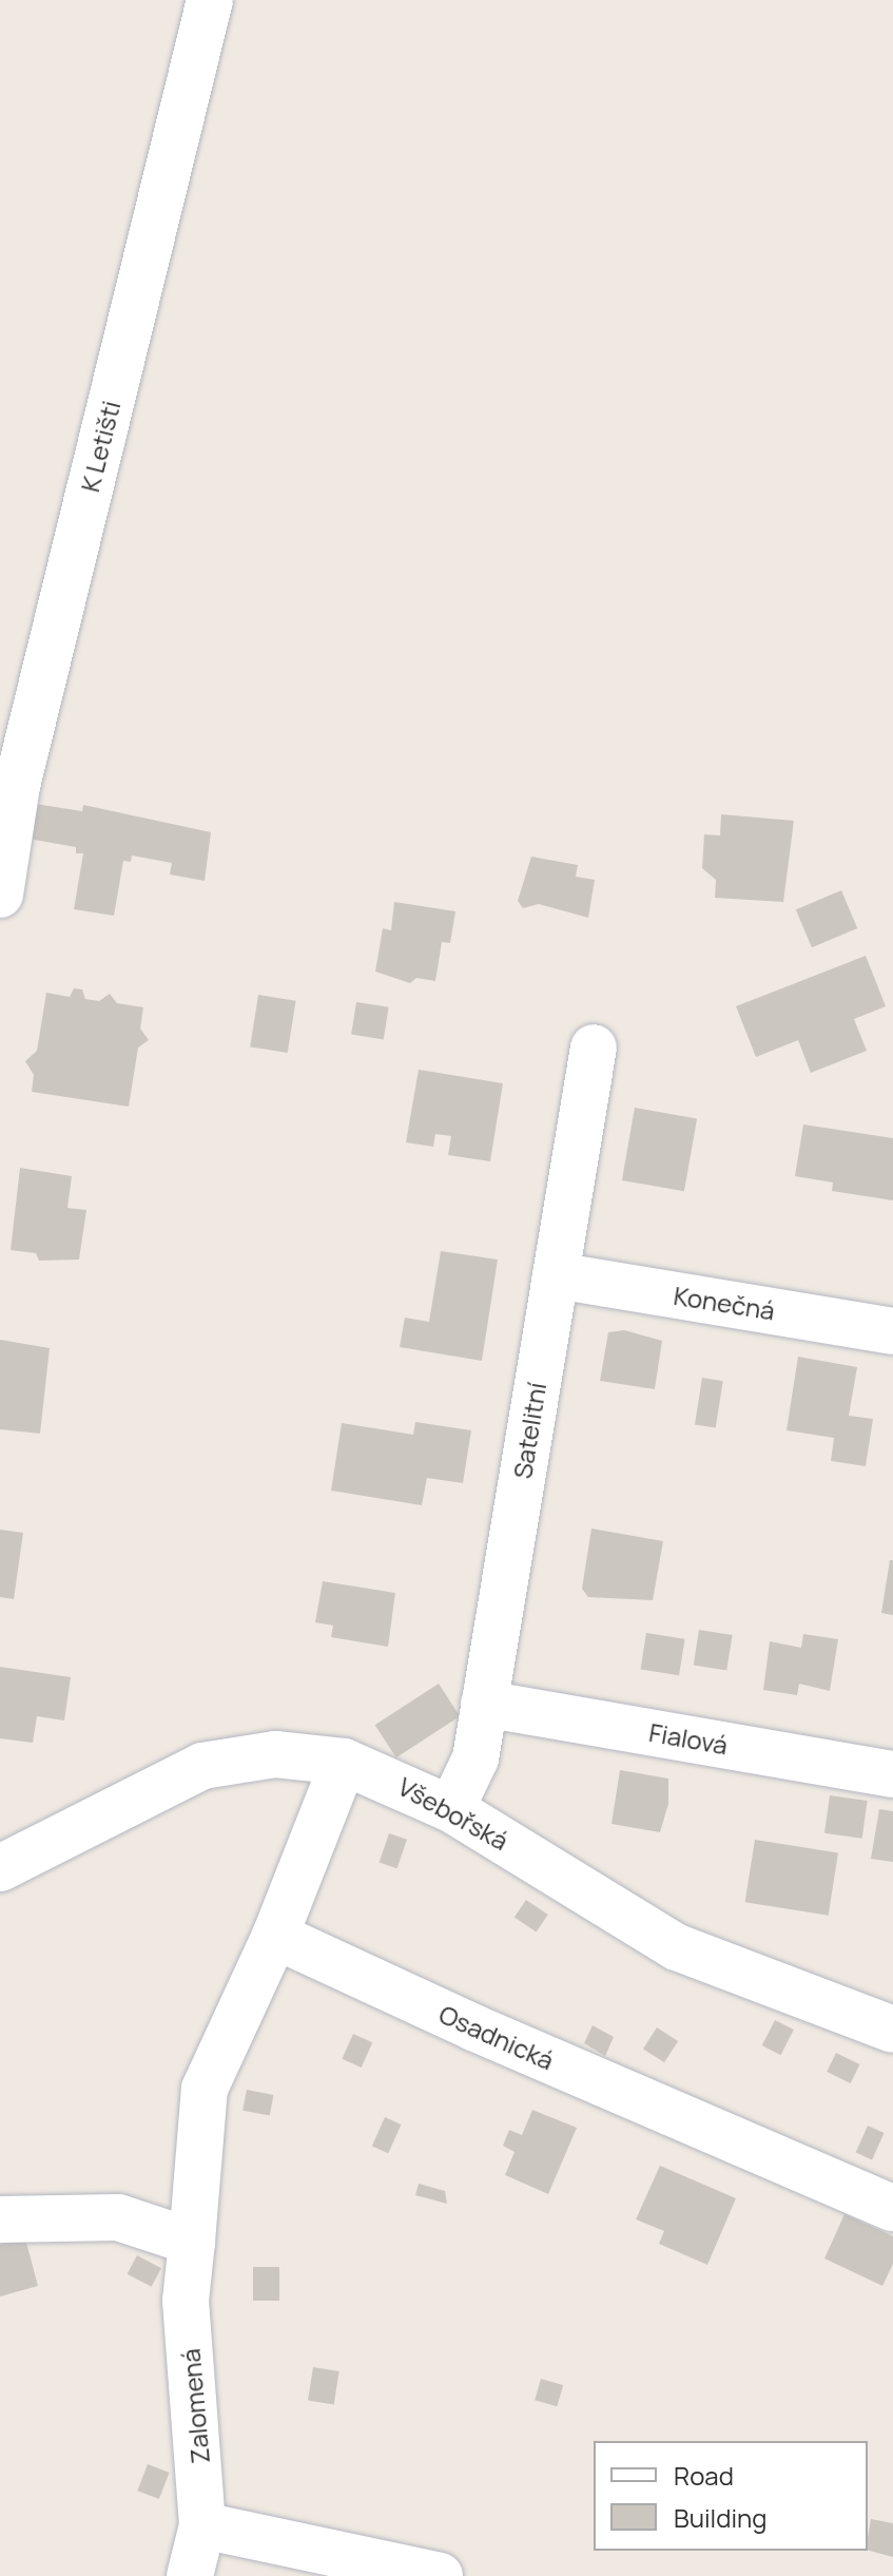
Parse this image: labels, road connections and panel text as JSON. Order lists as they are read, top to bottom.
{
  "streets": {
    "street": [
      "K Letišti",
      "Konečná",
      "Satelitní",
      "Fialová",
      "Všebořská",
      "Osadnická",
      "Zalomená"
    ]
  },
  "crossings": [
    ["Konečná", "Satelitní"],
    ["Satelitní", "Fialová"],
    ["Satelitní", "Všebořská"],
    ["Osadnická", "Zalomená"]
  ],
  "legend": ["Road", "Building"]
}
